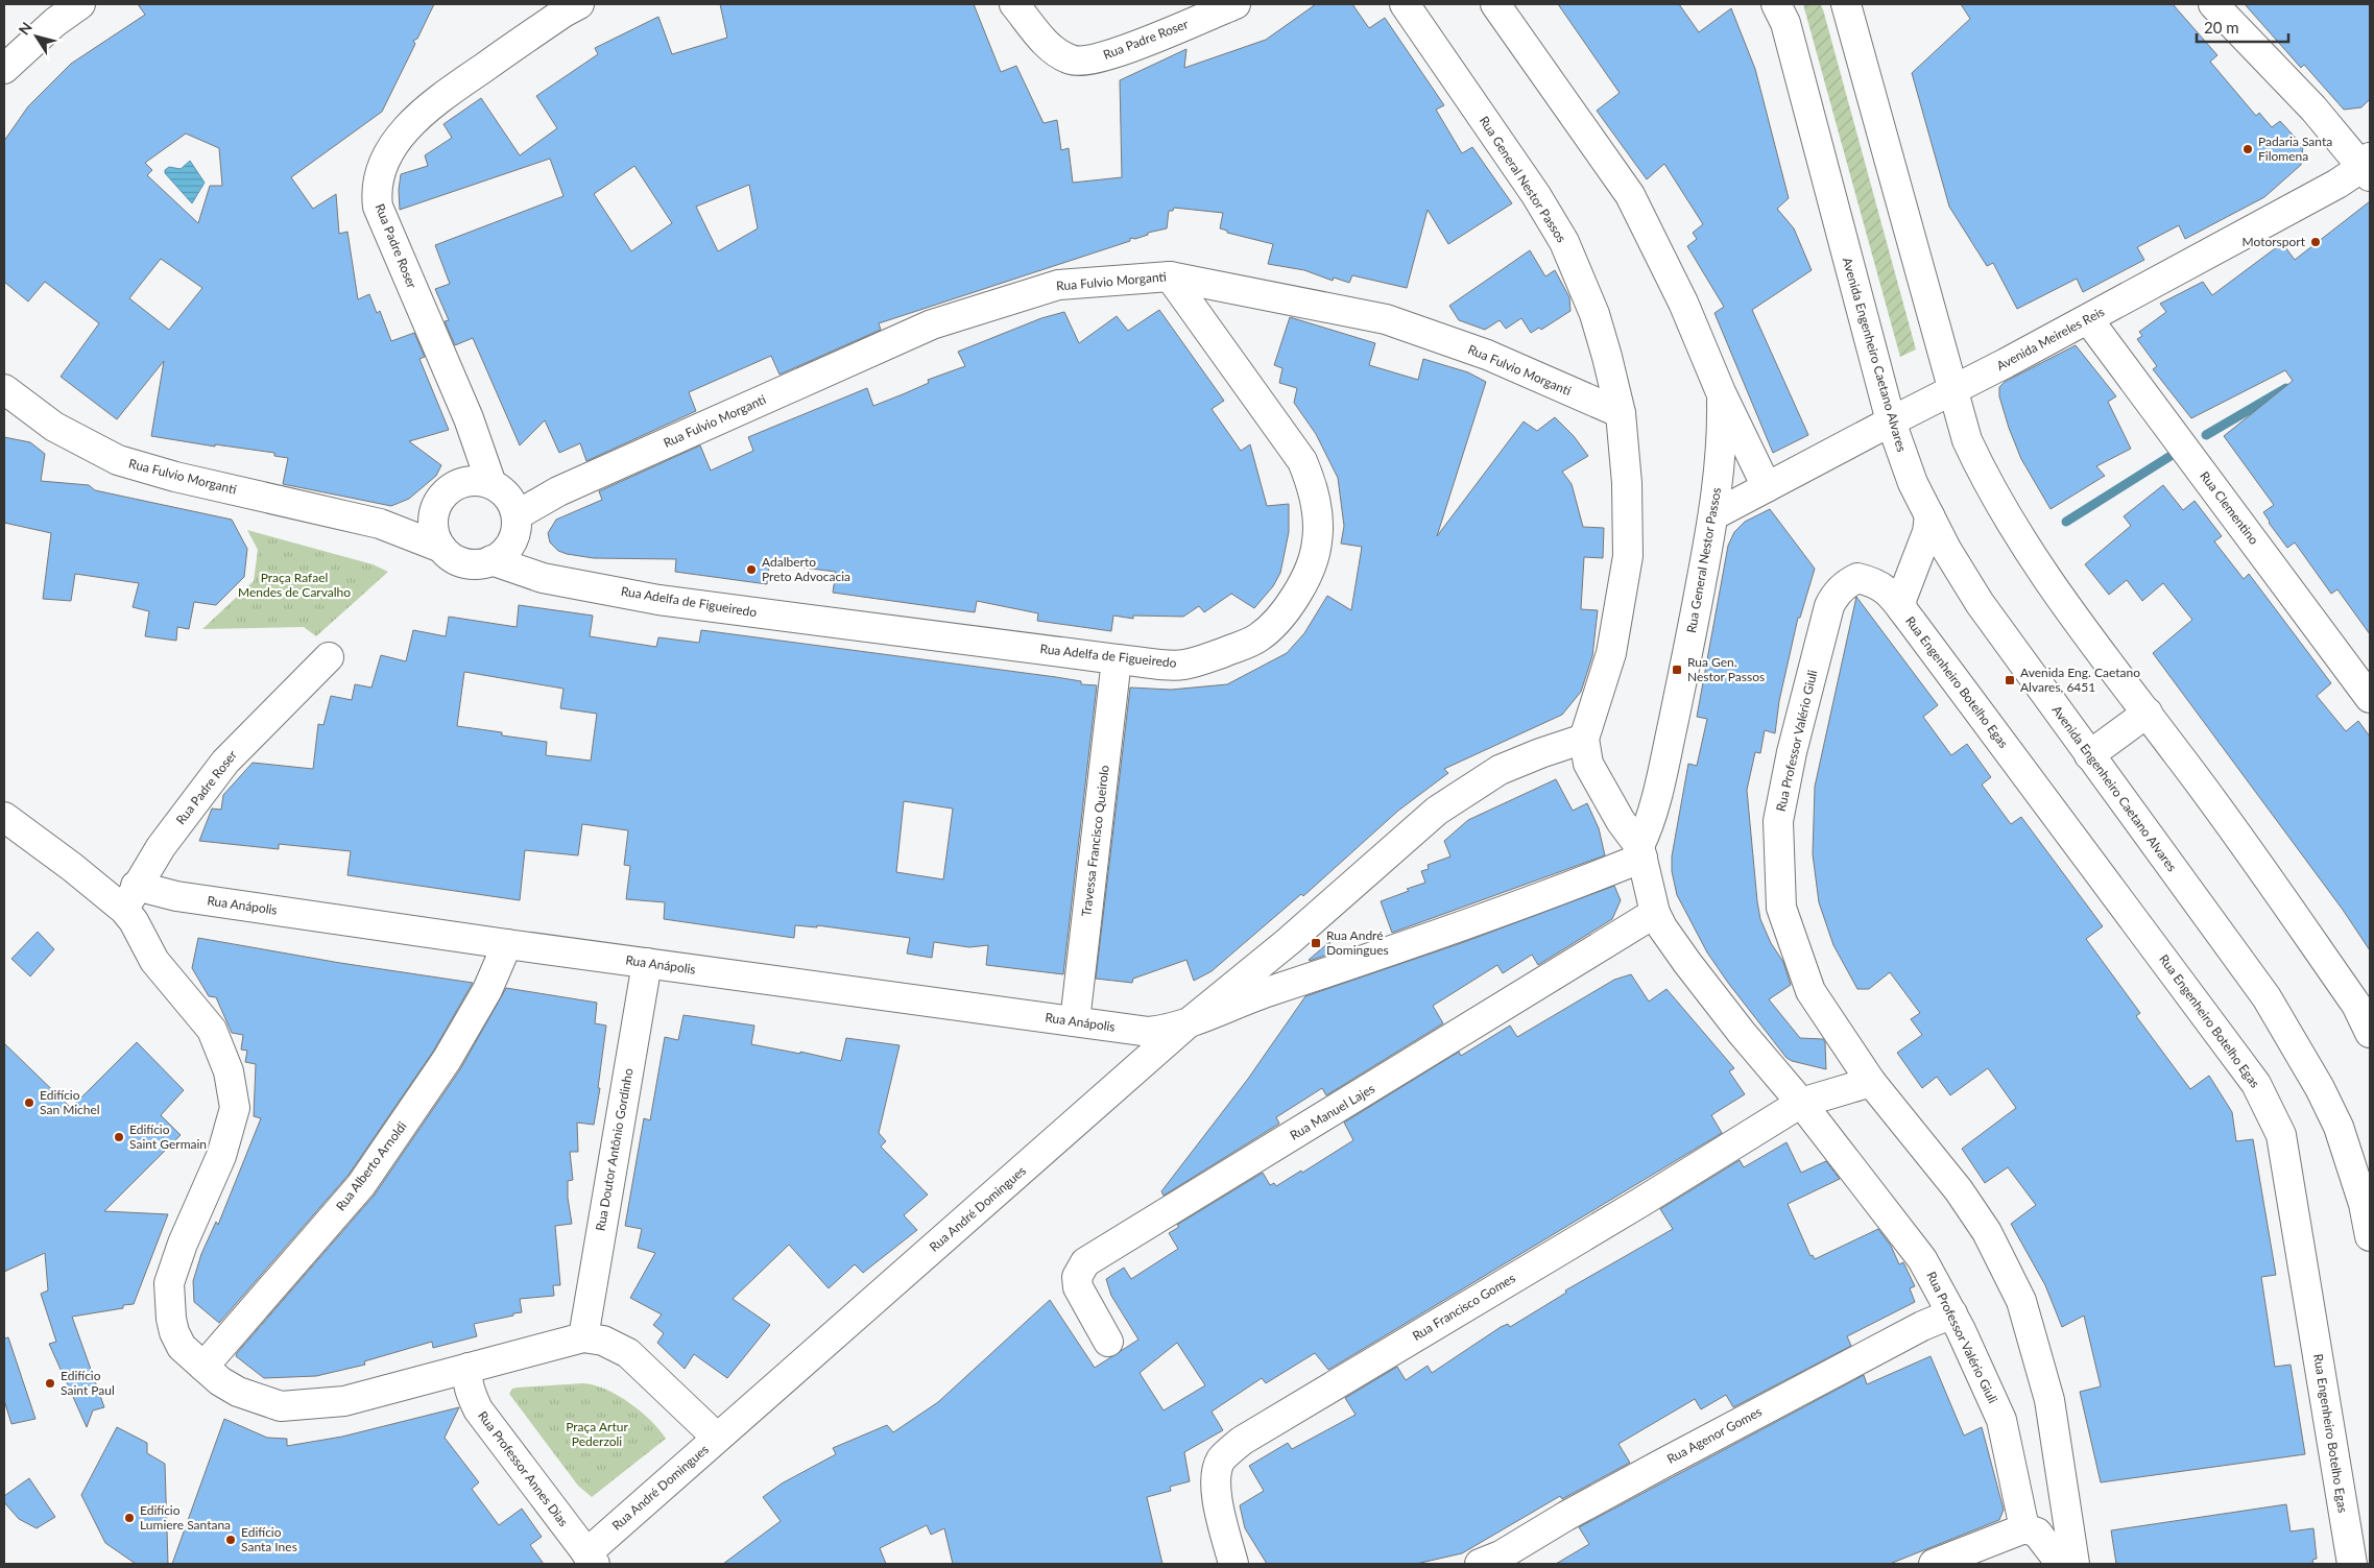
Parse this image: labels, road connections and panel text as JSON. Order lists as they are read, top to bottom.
{
  "streets": {
    "street": [
      "Rua Padre Roser",
      "Rua General Nestor Passos",
      "Rua Fulvio Morganti",
      "Avenida Meireles Reis",
      "Avenida Engenheiro Caetano Alvares",
      "Rua Clementino",
      "Rua Adelfa de Figueiredo",
      "Rua Engenheiro Botelho Egas",
      "Rua Professor Valério Giuli",
      "Travessa Francisco Queirolo",
      "Rua Anápolis",
      "Rua Manuel Lajes",
      "Rua Doutor Antônio Gordinho",
      "Rua Alberto Arnoldi",
      "Rua André Domingues",
      "Rua Francisco Gomes",
      "Rua Agenor Gomes",
      "Rua Professor Annes Dias"
    ]
  },
  "crossings": [
    ["Rua Padre Roser", "Rua Fulvio Morganti"],
    ["Rua Padre Roser", "Rua Adelfa de Figueiredo"],
    ["Rua Padre Roser", "Rua Anápolis"],
    ["Rua General Nestor Passos", "Rua Fulvio Morganti"],
    ["Rua General Nestor Passos", "Avenida Meireles Reis"],
    ["Rua General Nestor Passos", "Rua Professor Valério Giuli"],
    ["Rua General Nestor Passos", "Rua André Domingues"],
    ["Rua Fulvio Morganti", "Rua Adelfa de Figueiredo"],
    ["Avenida Meireles Reis", "Avenida Engenheiro Caetano Alvares"],
    ["Avenida Meireles Reis", "Rua Clementino"],
    ["Rua Adelfa de Figueiredo", "Travessa Francisco Queirolo"],
    ["Rua Engenheiro Botelho Egas", "Rua Professor Valério Giuli"],
    ["Rua Professor Valério Giuli", "Rua Manuel Lajes"],
    ["Rua Professor Valério Giuli", "Rua André Domingues"],
    ["Rua Professor Valério Giuli", "Rua Francisco Gomes"],
    ["Rua Professor Valério Giuli", "Rua Agenor Gomes"],
    ["Travessa Francisco Queirolo", "Rua Anápolis"],
    ["Rua Anápolis", "Rua Doutor Antônio Gordinho"],
    ["Rua Anápolis", "Rua Alberto Arnoldi"],
    ["Rua Anápolis", "Rua André Domingues"],
    ["Rua André Domingues", "Rua Professor Annes Dias"]
  ],
  "parks": ["Praça Rafael Mendes de Carvalho", "Praça Artur Pederzoli"],
  "places": {
    "other": [
      "Padaria Santa Filomena",
      "Motorsport",
      "Adalberto Preto Advocacia",
      "Edifício San Michel",
      "Edifício Saint Germain",
      "Edifício Saint Paul",
      "Edifício Lumiere Santana",
      "Edifício Santa Ines"
    ],
    "transit": ["Rua Gen. Nestor Passos", "Avenida Eng. Caetano Alvares, 6451", "Rua André Domingues"]
  },
  "scale_bar": "20 m",
  "north": "top left"
}
